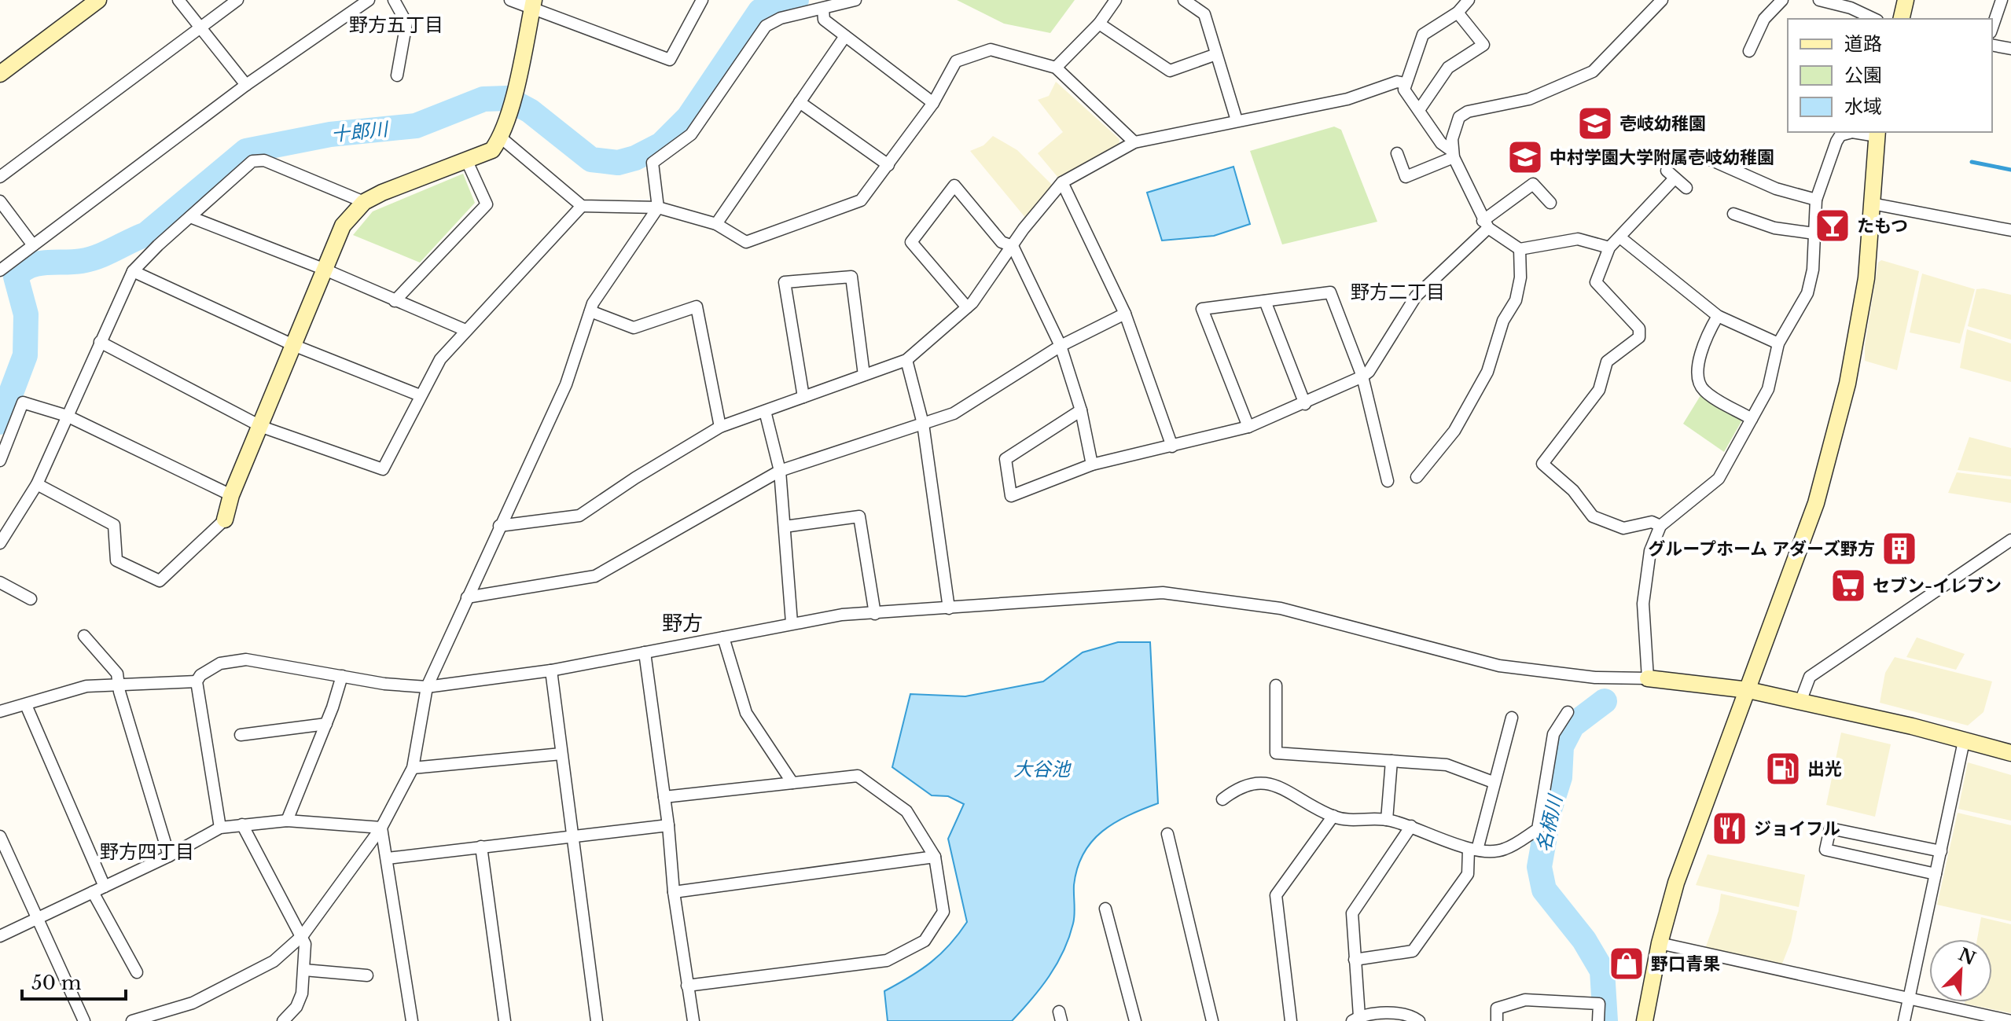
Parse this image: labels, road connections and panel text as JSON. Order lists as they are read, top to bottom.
{
  "districts": [
    "野方五丁目",
    "野方二丁目",
    "野方",
    "野方四丁目"
  ],
  "water": ["十郎川", "大谷池", "名柄川"],
  "places": {
    "school or university": ["壱岐幼稚園", "中村学園大学附属壱岐幼稚園"],
    "bar": ["たもつ"],
    "building": ["グループホーム アダーズ野方"],
    "supermarket": ["セブン-イレブン"],
    "fuel station": ["出光"],
    "restaurant": ["ジョイフル"],
    "shop": ["野口青果"]
  },
  "legend": ["道路", "公園", "水域"],
  "scale_bar": "50 m",
  "north": "top right"
}
